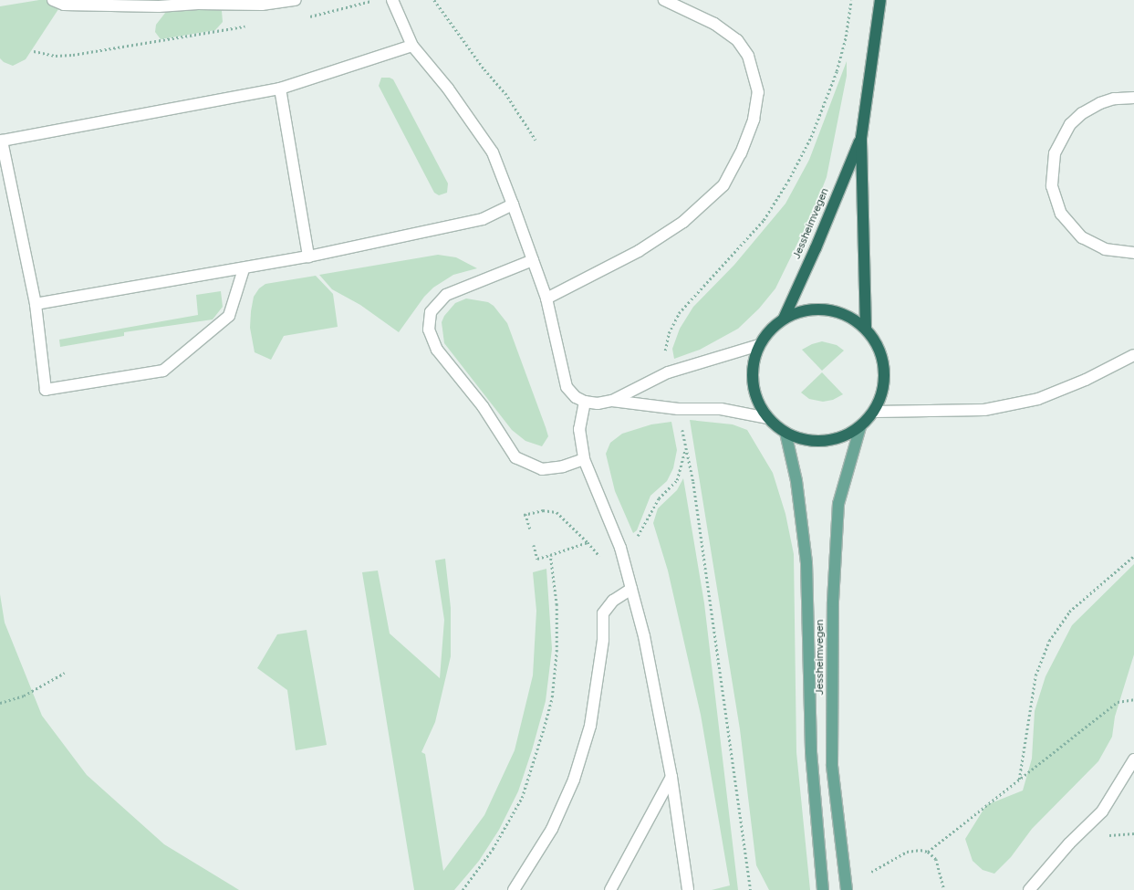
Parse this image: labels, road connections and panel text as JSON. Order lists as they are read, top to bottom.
{
  "streets": {
    "highway": ["Jessheimvegen"]
  }
}
